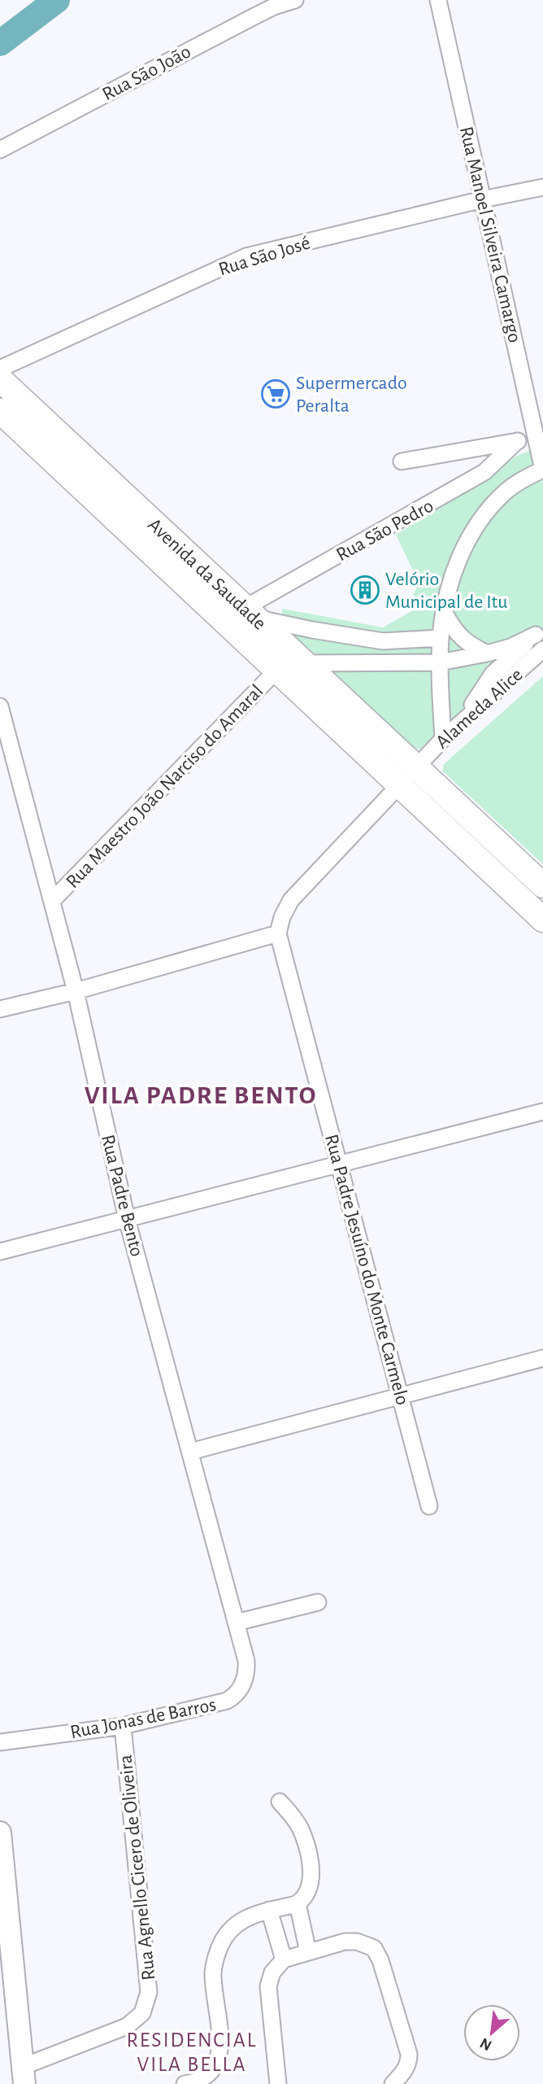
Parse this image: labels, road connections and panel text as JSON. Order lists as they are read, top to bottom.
{
  "streets": {
    "main road": ["Avenida da Saudade"],
    "street": [
      "Rua São João",
      "Rua Manoel Silveira Camargo",
      "Rua São José",
      "Rua São Pedro",
      "Alameda Alice",
      "Rua Maestro João Narciso do Amaral",
      "Rua Padre Bento",
      "Rua Padre Jesuíno do Monte Carmelo",
      "Rua Jonas de Barros",
      "Rua Agnello Cicero de Oliveira"
    ]
  },
  "crossings": [
    ["Rua Manoel Silveira Camargo", "Rua São José"],
    ["Rua Manoel Silveira Camargo", "Rua São Pedro"],
    ["Rua São Pedro", "Avenida da Saudade"],
    ["Avenida da Saudade", "Alameda Alice"],
    ["Avenida da Saudade", "Rua Maestro João Narciso do Amaral"],
    ["Alameda Alice", "Rua Padre Jesuíno do Monte Carmelo"],
    ["Rua Maestro João Narciso do Amaral", "Rua Padre Bento"],
    ["Rua Padre Bento", "Rua Jonas de Barros"],
    ["Rua Jonas de Barros", "Rua Agnello Cicero de Oliveira"]
  ],
  "districts": ["VILA PADRE BENTO", "RESIDENCIAL VILA BELLA"],
  "places": {
    "supermarket": ["Supermercado Peralta"],
    "building": ["Velório Municipal de Itu"]
  },
  "north": "bottom left"
}
